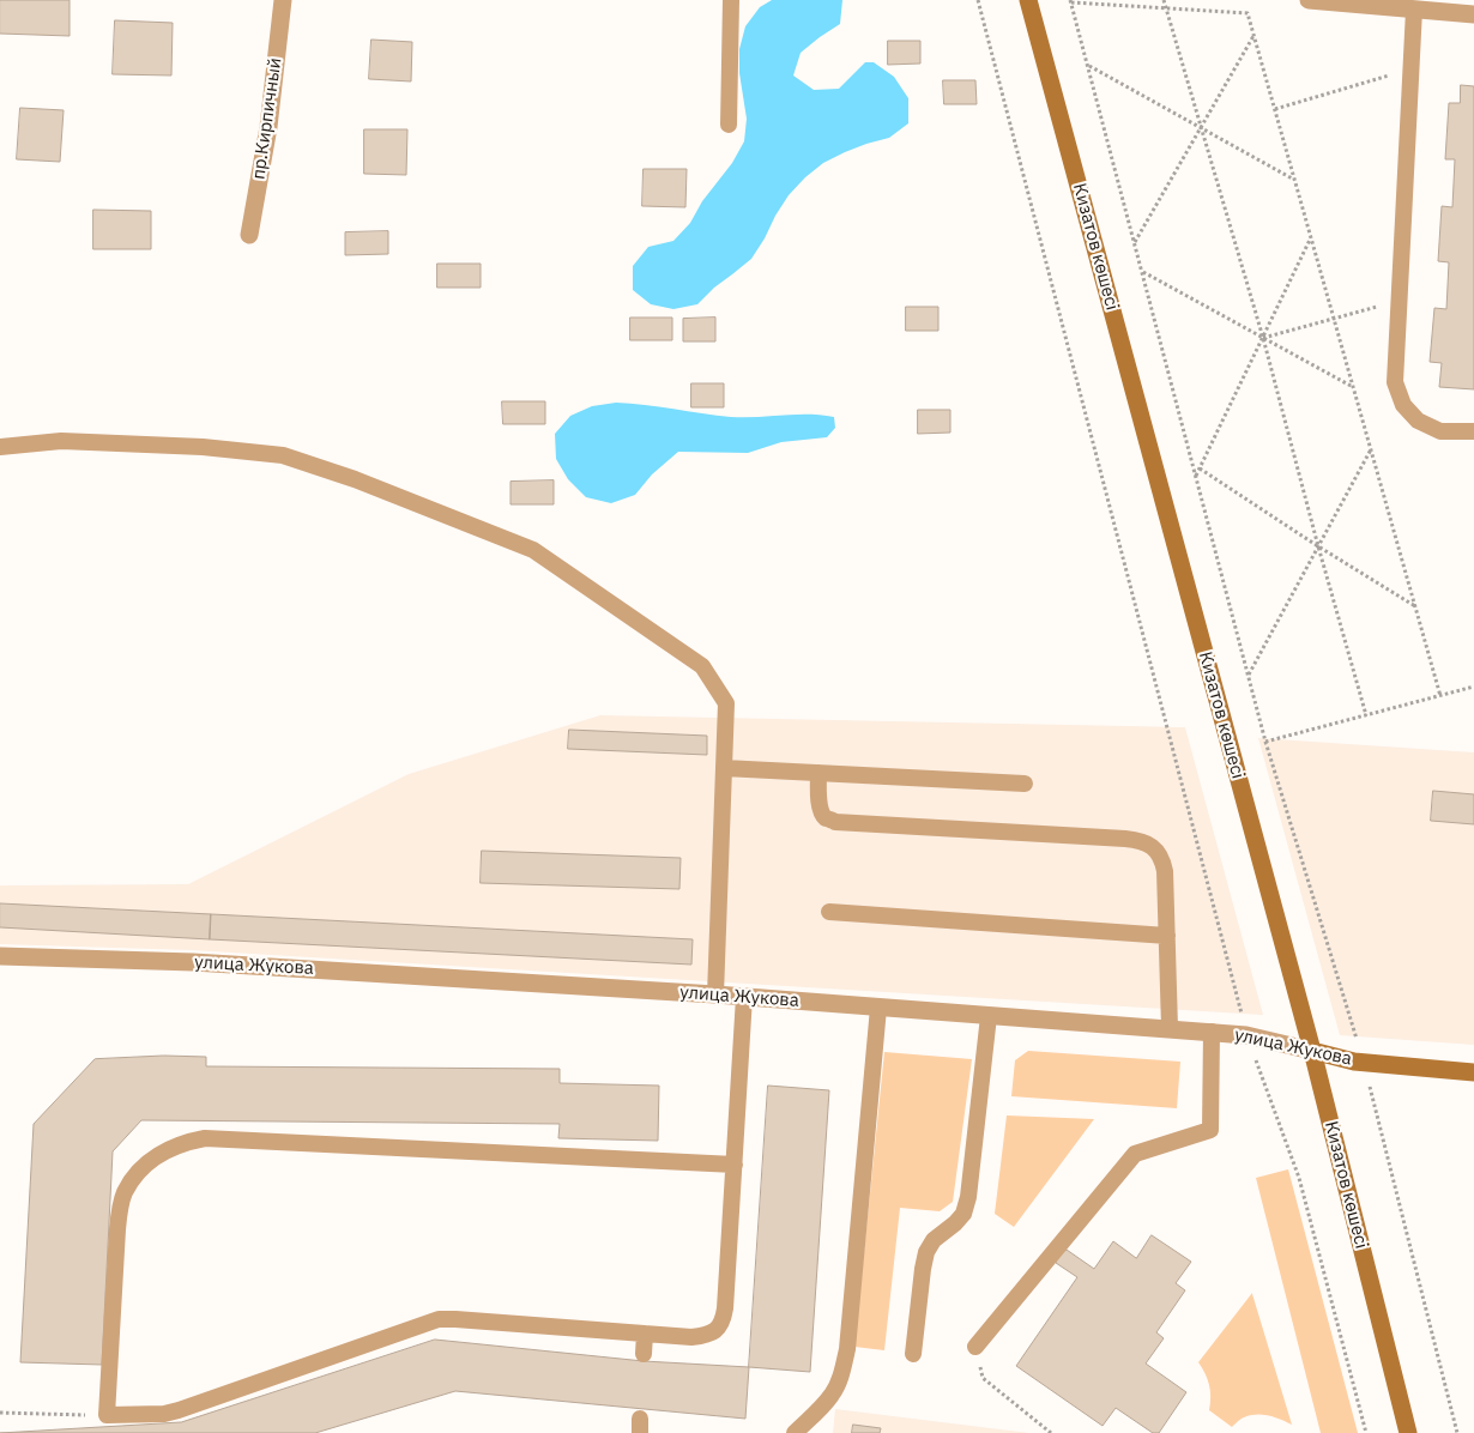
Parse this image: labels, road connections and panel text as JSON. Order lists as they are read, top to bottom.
{
  "streets": {
    "main road": ["Кизатов көшесі", "улица Жукова"],
    "street": ["пр.Кирпичный"]
  },
  "crossings": [
    ["Кизатов көшесі", "улица Жукова"]
  ]
}
